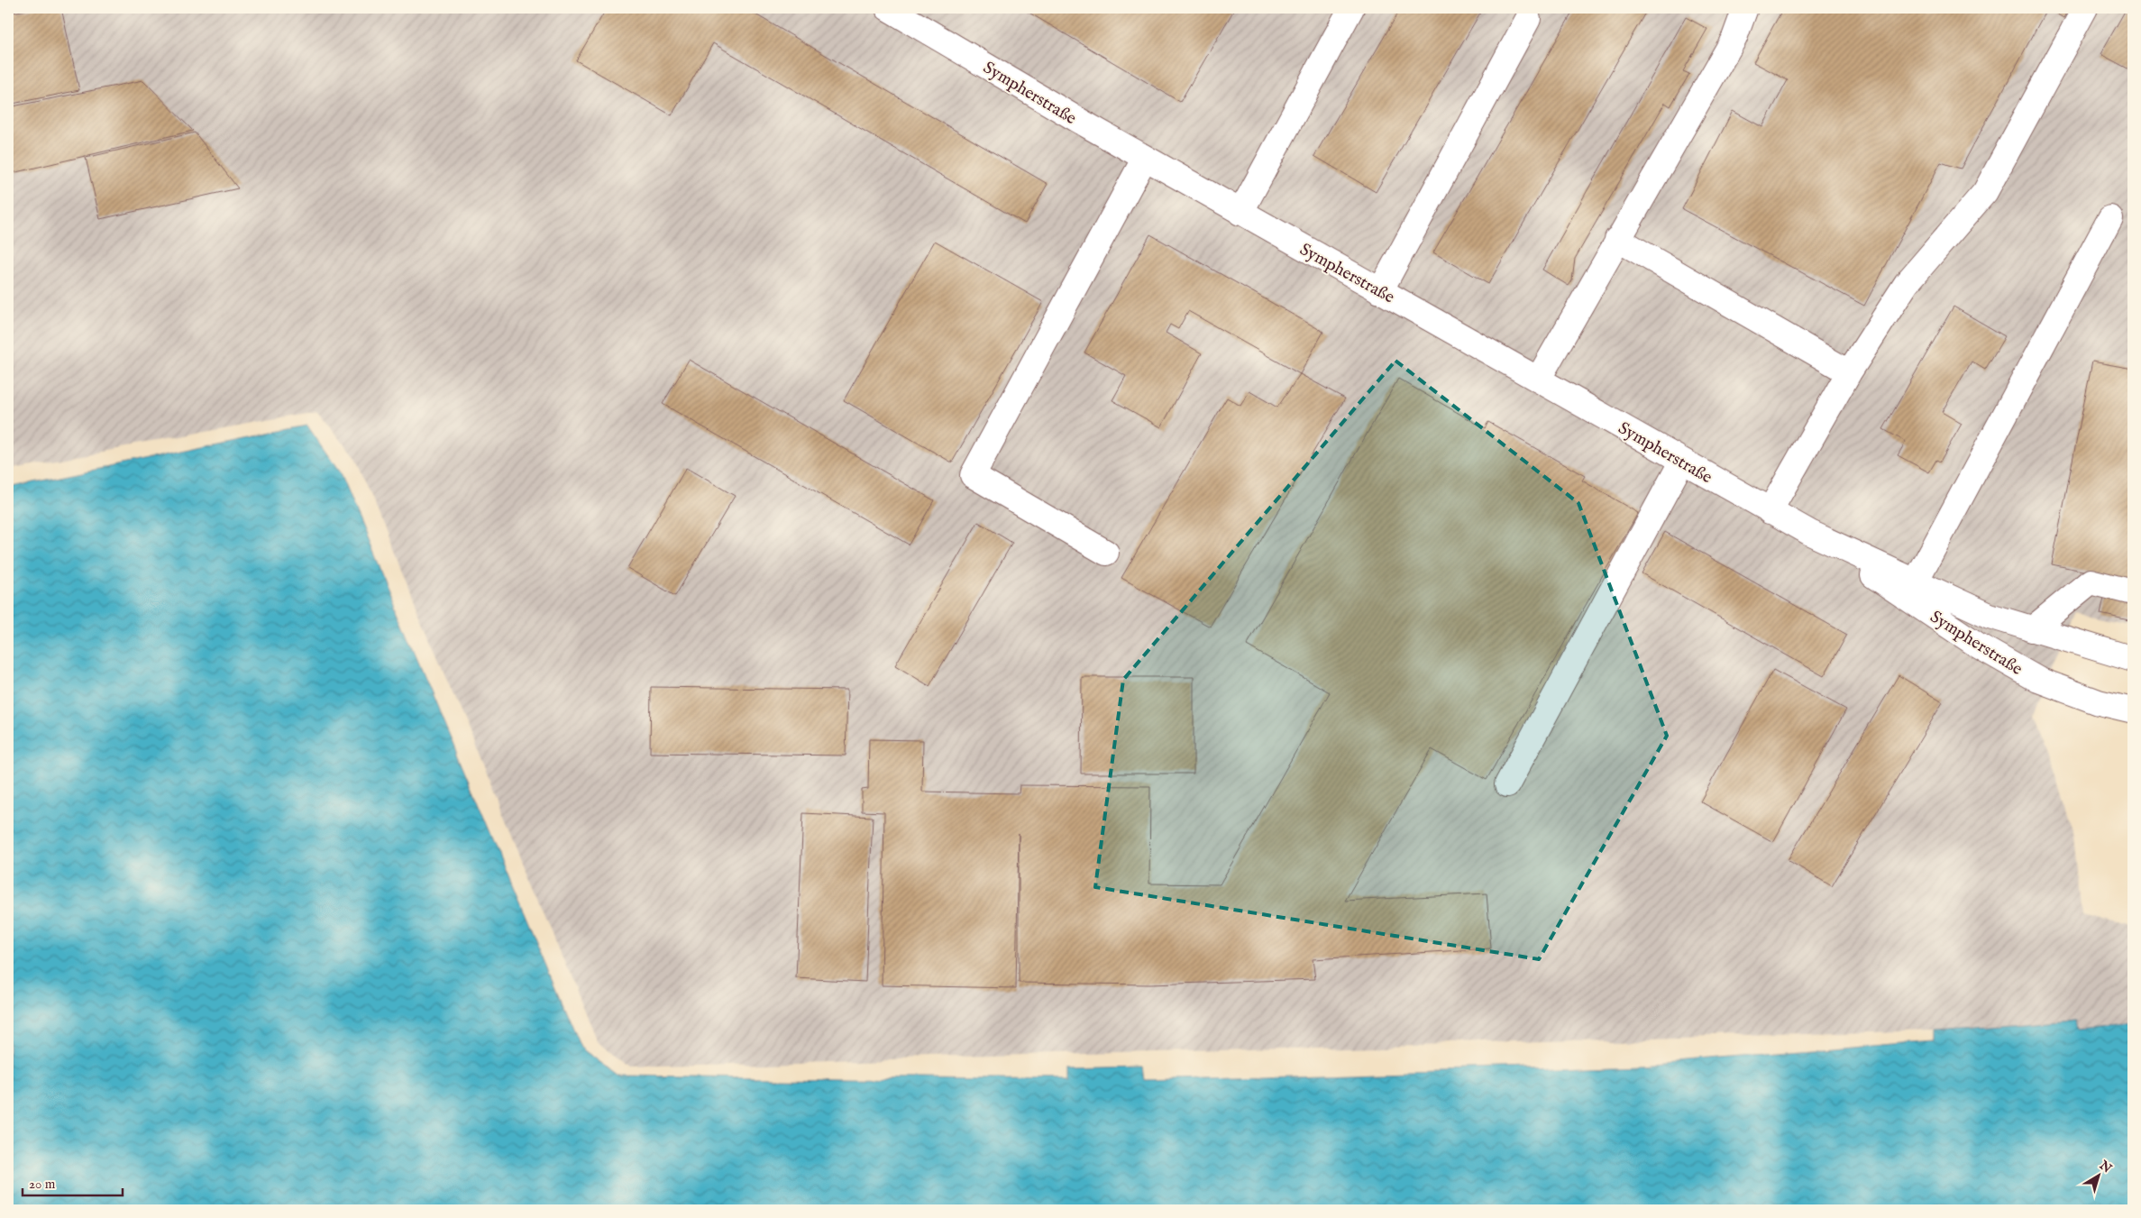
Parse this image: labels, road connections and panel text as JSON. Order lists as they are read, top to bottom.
{
  "streets": {
    "street": ["Sympherstraße"]
  },
  "scale_bar": "20 m",
  "north": "top right"
}
